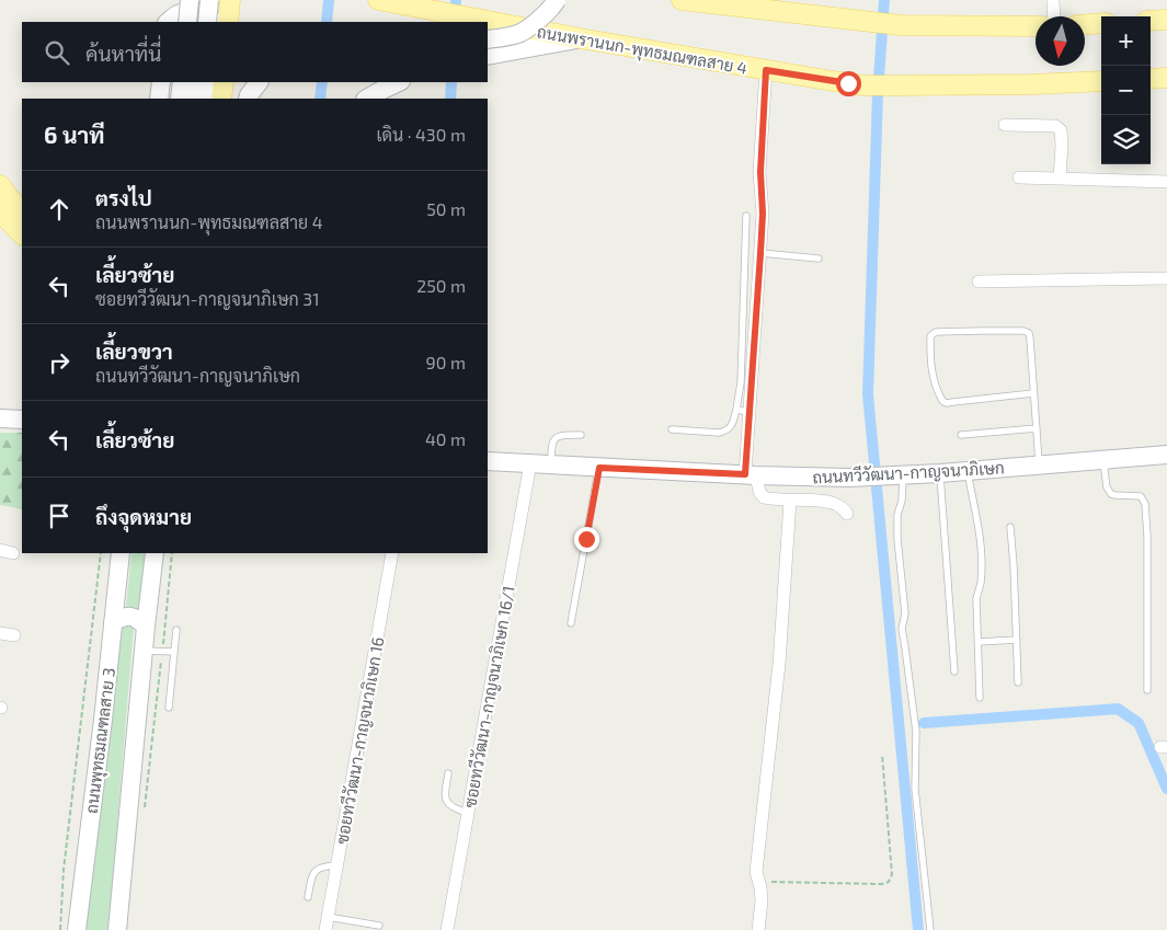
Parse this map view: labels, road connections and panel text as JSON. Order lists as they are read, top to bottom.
{
  "streets": {
    "main road": ["ถนนพรานนก-พุทธมณฑลสาย 4", "ถนนทวีวัฒนา-กาญจนาภิเษก", "ถนนพุทธมณฑลสาย 3"],
    "street": ["ซอยทวีวัฒนา-กาญจนาภิเษก 16/1", "ซอยทวีวัฒนา-กาญจนาภิเษก 16"]
  },
  "crossings": [
    ["ถนนทวีวัฒนา-กาญจนาภิเษก", "ซอยทวีวัฒนา-กาญจนาภิเษก 16/1"]
  ],
  "north": "bottom",
  "page": {
    "map_buttons": ["+", "−"],
    "search": "ค้นหาที่นี่",
    "heading": ["6 นาที", "เดิน · 430 m"],
    "list": [
      ["ตรงไป", "ถนนพรานนก-พุทธมณฑลสาย 4", "50 m"],
      ["เลี้ยวซ้าย", "ซอยทวีวัฒนา-กาญจนาภิเษก 31", "250 m"],
      ["เลี้ยวขวา", "ถนนทวีวัฒนา-กาญจนาภิเษก", "90 m"],
      ["เลี้ยวซ้าย", "40 m"],
      "ถึงจุดหมาย"
    ]
  }
}
